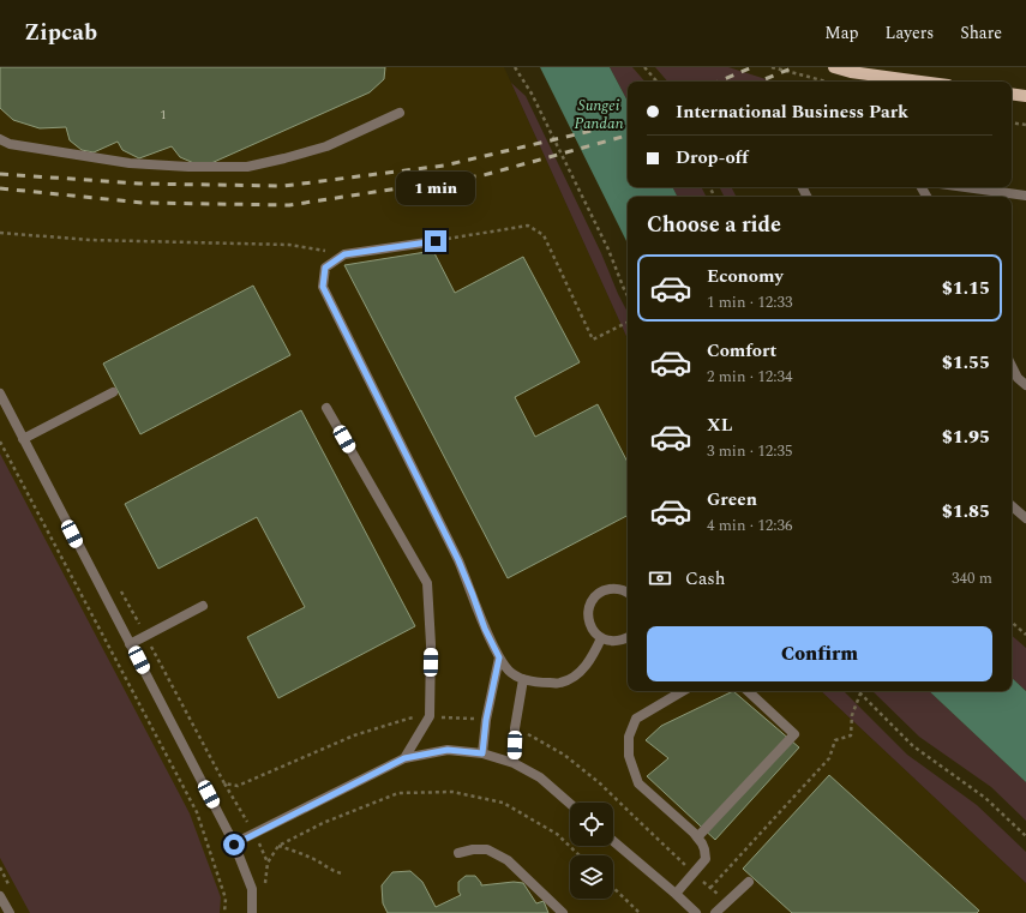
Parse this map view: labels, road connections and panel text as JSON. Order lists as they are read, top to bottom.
{
  "water": ["Sungei Pandan"],
  "house_numbers": ["1"],
  "page": {
    "header": "Zipcab",
    "nav": ["Map", "Layers", "Share"],
    "banner": ["International Business Park", "Drop-off"],
    "bubble": "1 min",
    "heading": "Choose a ride",
    "list": [
      {
        "name": "Economy",
        "note": "1 min · 12:33",
        "value": "$1.15"
      },
      {
        "name": "Comfort",
        "note": "2 min · 12:34",
        "value": "$1.55"
      },
      {
        "name": "XL",
        "note": "3 min · 12:35",
        "value": "$1.95"
      },
      {
        "name": "Green",
        "note": "4 min · 12:36",
        "value": "$1.85"
      }
    ],
    "pay": ["Cash", "340 m"],
    "buttons": "Confirm"
  }
}
